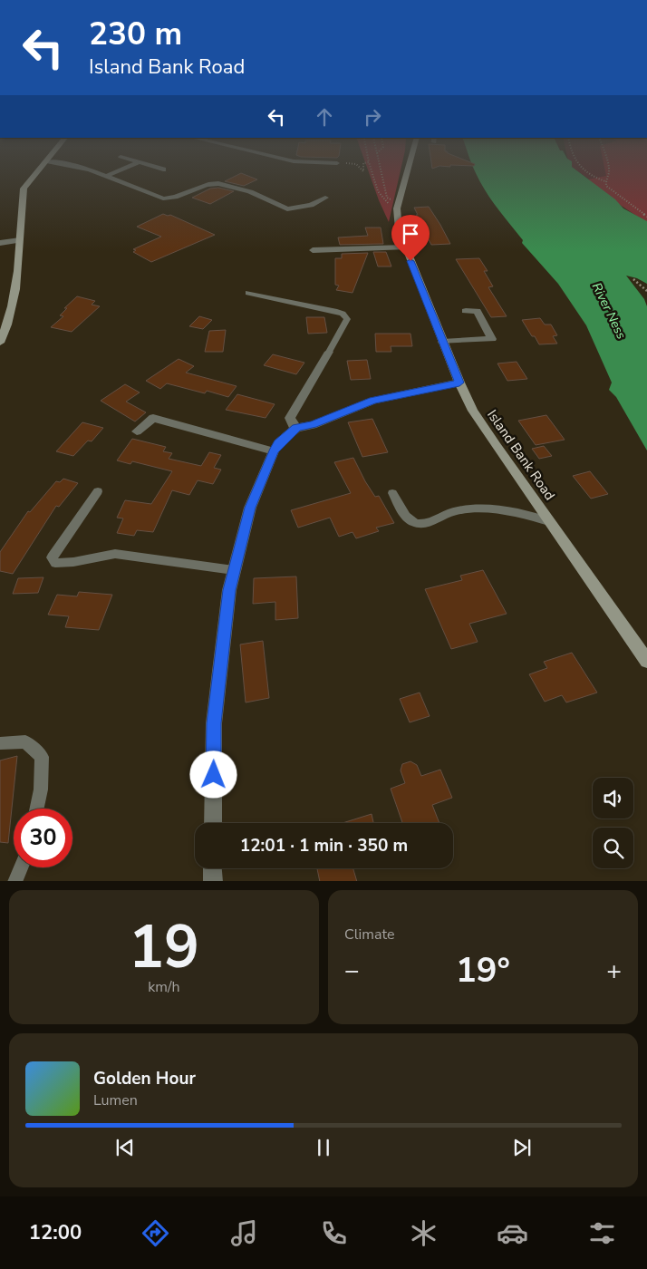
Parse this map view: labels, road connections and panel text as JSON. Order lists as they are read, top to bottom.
{
  "streets": {
    "main road": ["Island Bank Road"]
  },
  "water": ["River Ness"],
  "page": {
    "turn": ["230 m", "Island Bank Road"],
    "limit": "30",
    "trip": "12:01 · 1 min · 350 m",
    "tile": [
      ["19", "km/h"],
      "Climate"
    ],
    "heat": ["−", "19°", "+"],
    "song": ["Golden Hour", "Lumen"],
    "tabs": "12:00"
  }
}
